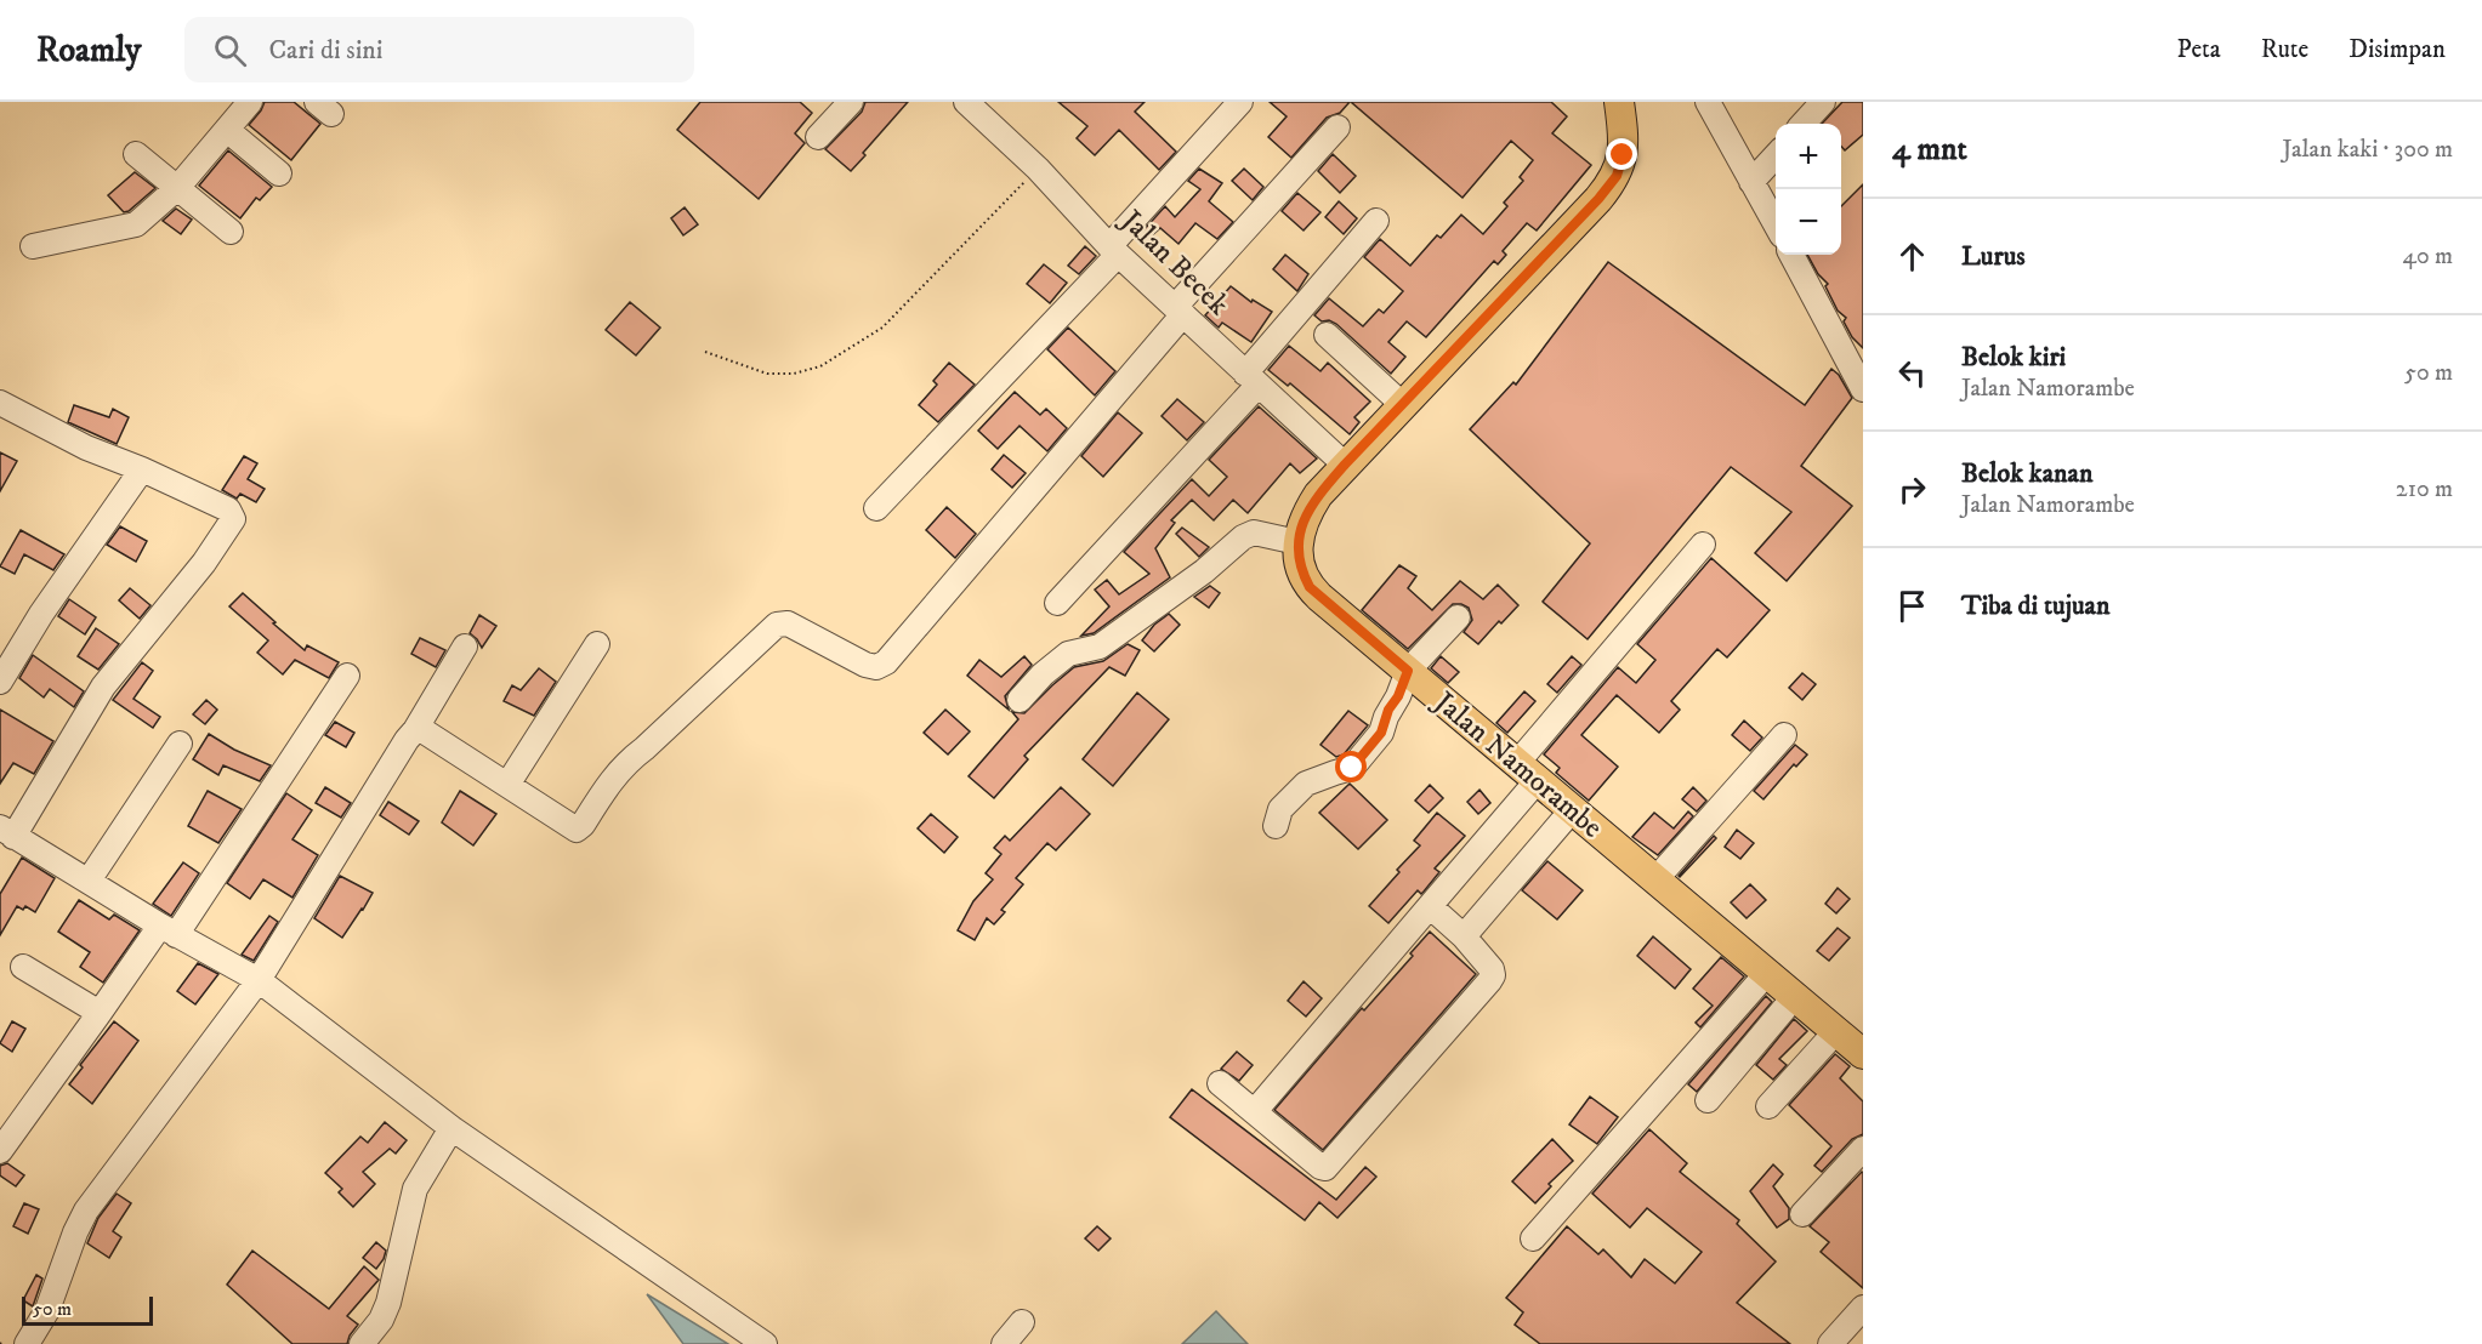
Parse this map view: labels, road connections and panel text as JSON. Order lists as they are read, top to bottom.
{
  "streets": {
    "main road": ["Jalan Namorambe"],
    "street": ["Jalan Becek"]
  },
  "scale_bar": "50 m",
  "page": {
    "header": "Roamly",
    "search": "Cari di sini",
    "nav": ["Peta", "Rute", "Disimpan"],
    "heading": ["4 mnt", "Jalan kaki · 300 m"],
    "map_buttons": ["+", "−"],
    "list": [
      ["Lurus", "40 m"],
      ["Belok kiri", "Jalan Namorambe", "50 m"],
      ["Belok kanan", "Jalan Namorambe", "210 m"],
      "Tiba di tujuan"
    ],
    "scale": "50 m"
  }
}
